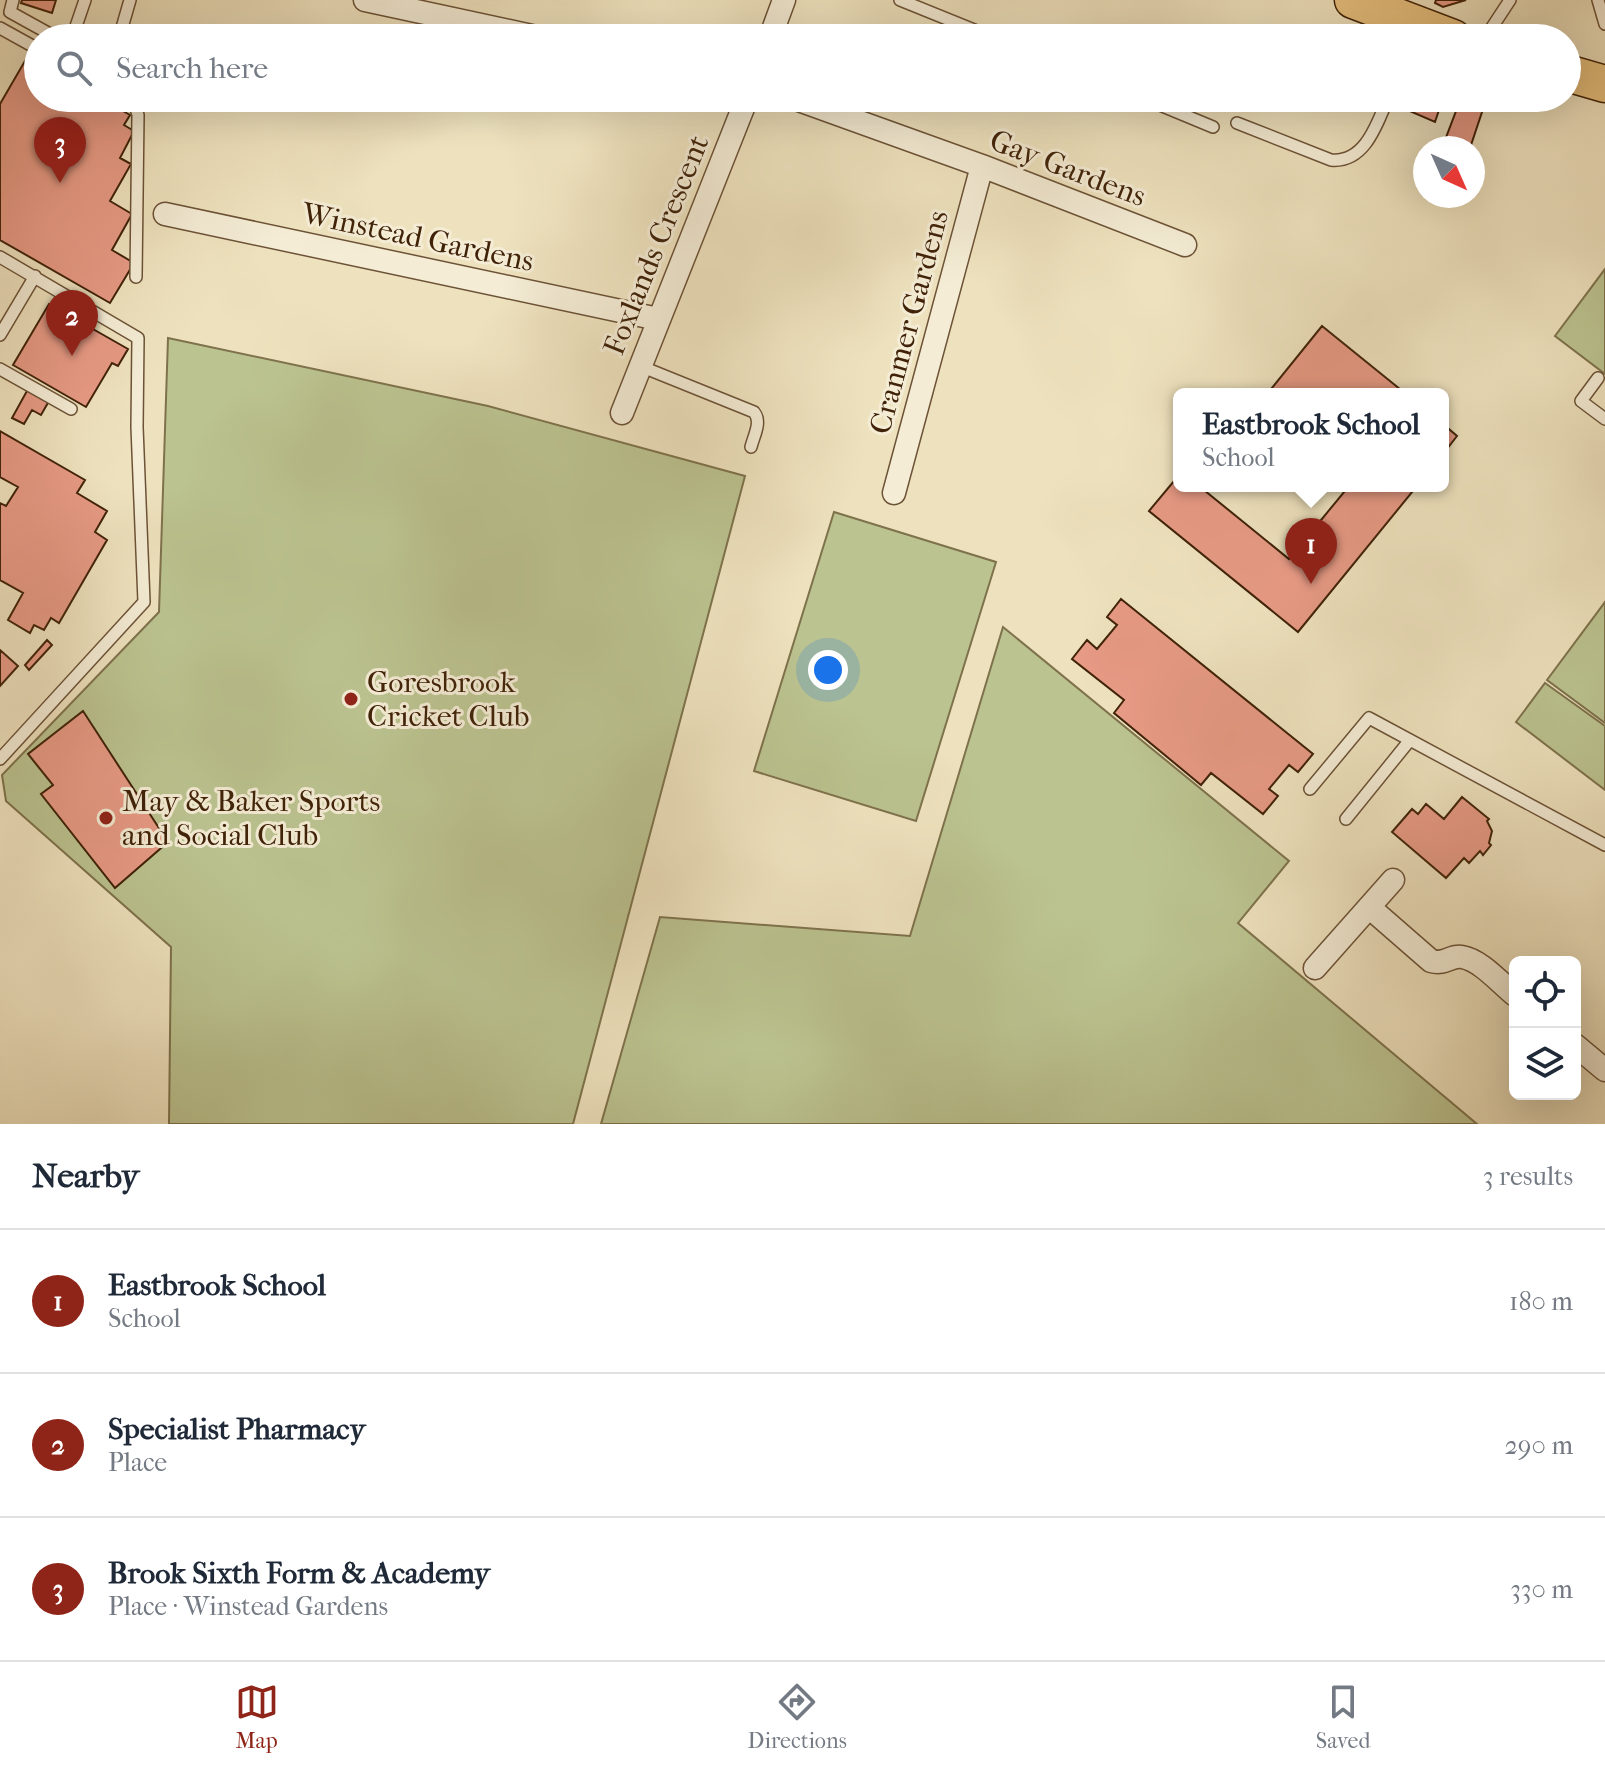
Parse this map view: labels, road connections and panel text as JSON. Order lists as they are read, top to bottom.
{
  "streets": {
    "street": [
      "Gay Gardens",
      "Winstead Gardens",
      "Foxlands Crescent",
      "Cranmer Gardens"
    ]
  },
  "crossings": [
    ["Gay Gardens", "Cranmer Gardens"],
    ["Winstead Gardens", "Foxlands Crescent"]
  ],
  "places": ["Goresbrook Cricket Club", "May & Baker Sports and Social Club"],
  "north": "bottom right",
  "page": {
    "search": "Search here",
    "pins": ["3", "2", "1"],
    "popup": ["Eastbrook School", "School"],
    "heading": ["Nearby", "3 results"],
    "list": [
      {
        "mark": "1",
        "name": "Eastbrook School",
        "note": "School",
        "value": "180 m"
      },
      {
        "mark": "2",
        "name": "Specialist Pharmacy",
        "note": "Place",
        "value": "290 m"
      },
      {
        "mark": "3",
        "name": "Brook Sixth Form & Academy",
        "note": "Place · Winstead Gardens",
        "value": "330 m"
      }
    ],
    "nav": ["Map", "Directions", "Saved"]
  }
}
